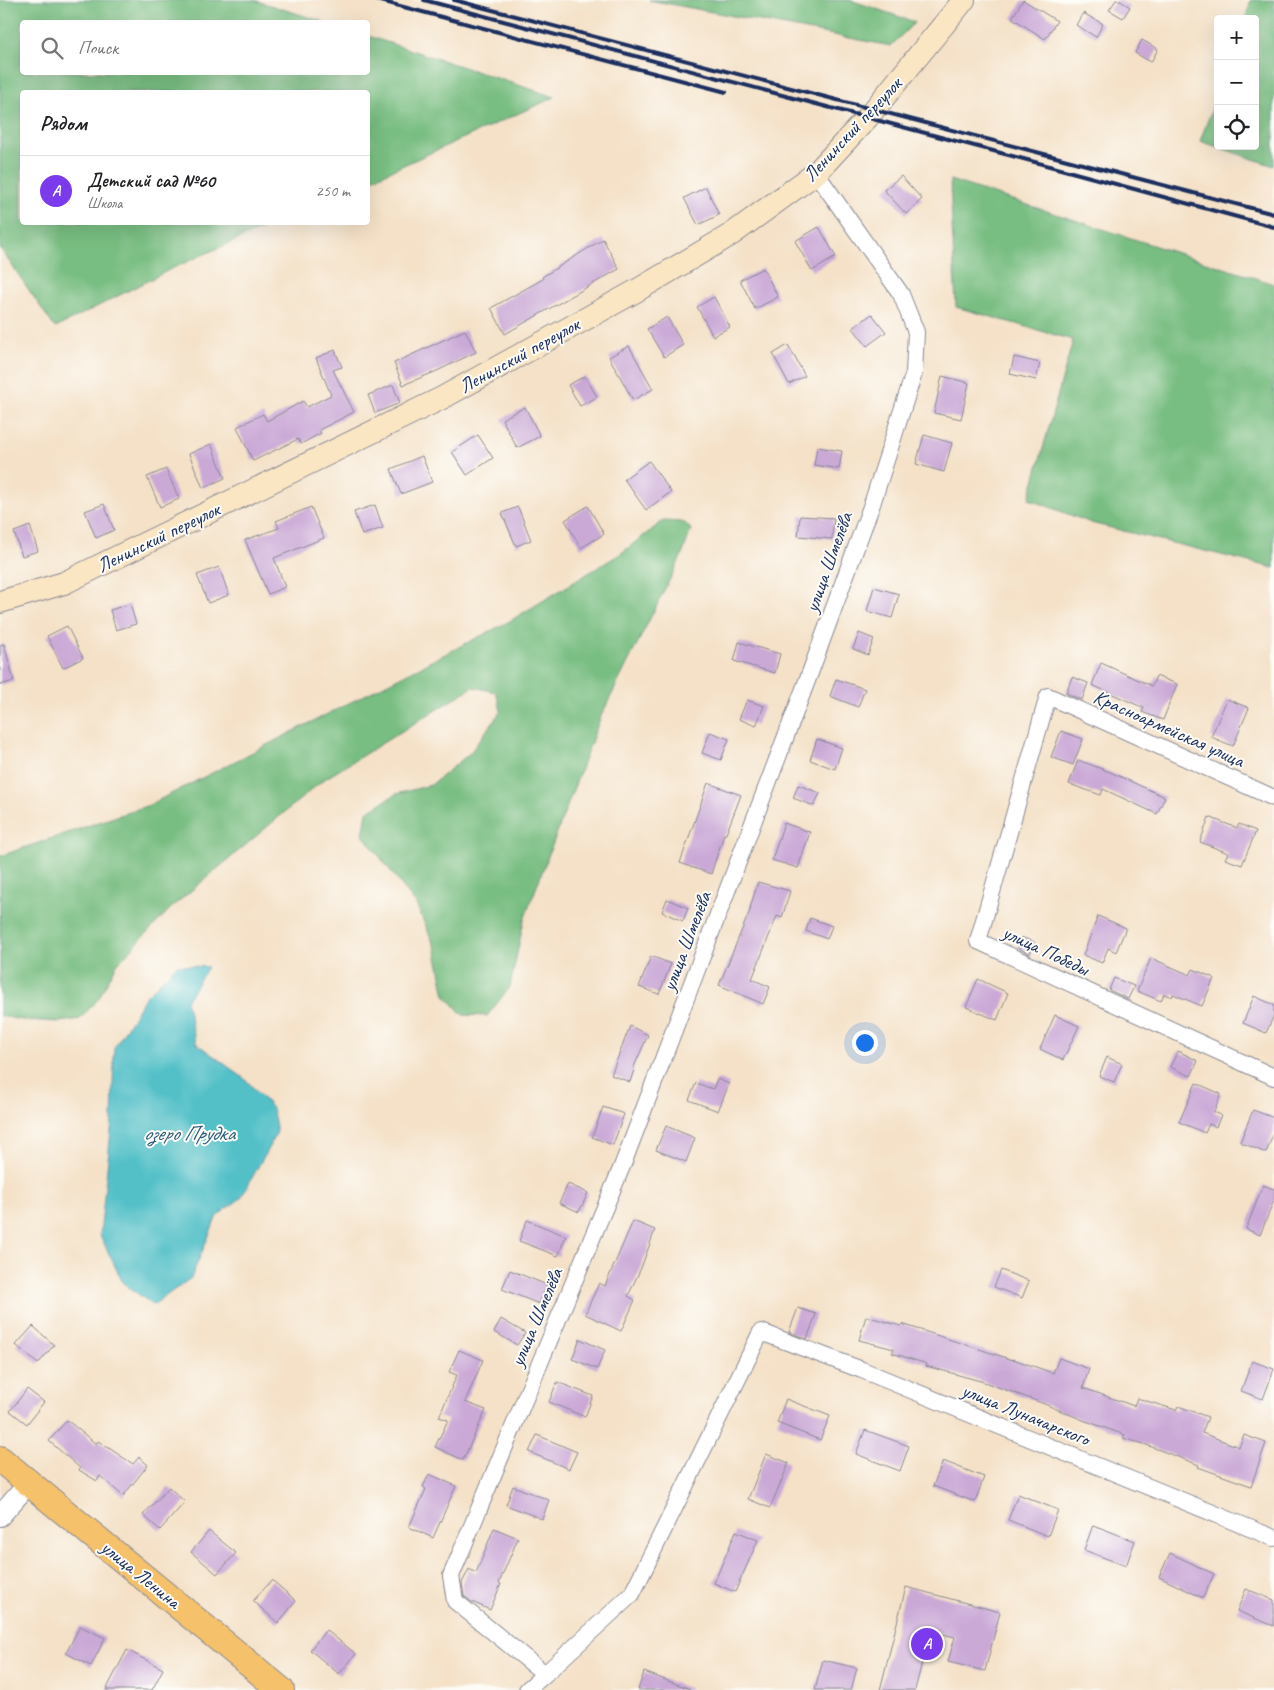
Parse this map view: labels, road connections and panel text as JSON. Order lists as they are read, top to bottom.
{
  "streets": {
    "highway": ["улица Ленина"],
    "main road": ["Ленинский переулок"],
    "street": [
      "улица Шмелёва",
      "Красноармейская улица",
      "улица Победы",
      "улица Луначарского"
    ]
  },
  "crossings": [
    ["Ленинский переулок", "улица Шмелёва"],
    ["улица Шмелёва", "улица Луначарского"],
    ["Красноармейская улица", "улица Победы"]
  ],
  "water": ["озеро Прудка"],
  "page": {
    "map_buttons": ["+", "−"],
    "search": "Поиск",
    "heading": "Рядом",
    "list": [
      {
        "mark": "A",
        "name": "Детский сад №60",
        "note": "Школа",
        "value": "250 m"
      }
    ],
    "pins": "A"
  }
}
